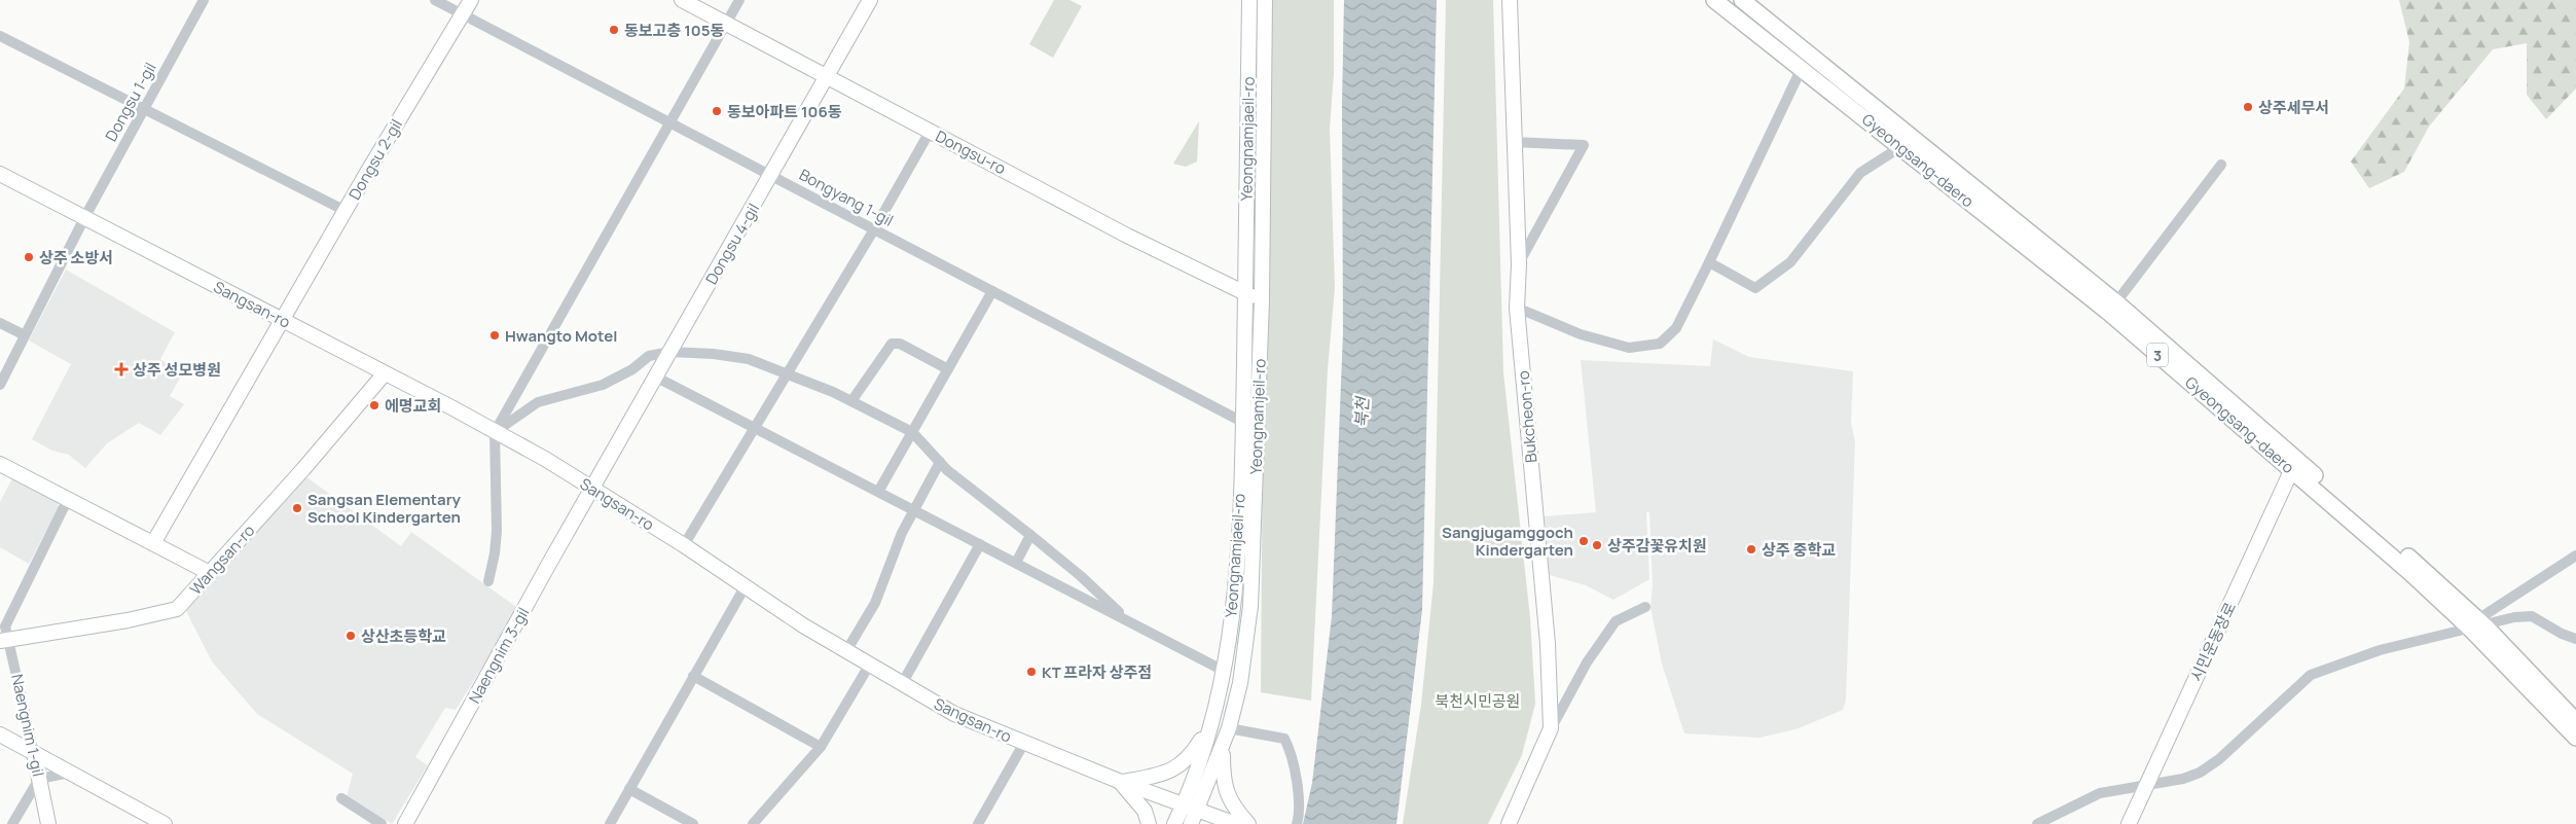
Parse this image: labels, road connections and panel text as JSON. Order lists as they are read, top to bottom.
{
  "streets": {
    "main road": ["Gyeongsang-daero", "3"],
    "street": [
      "Dongsu 1-gil",
      "Yeongnamjaeil-ro",
      "Dongsu-ro",
      "Dongsu 2-gil",
      "Bongyang 1-gil",
      "Dongsu 4-gil",
      "Sangsan-ro",
      "Yeongnamjeil-ro",
      "Bukcheon-ro",
      "Wangsan-ro",
      "시민운동장로",
      "Naengnim 3-gil",
      "Naengnim 1-gil"
    ]
  },
  "crossings": [
    ["Dongsu 1-gil", "Sangsan-ro"],
    ["Yeongnamjaeil-ro", "Dongsu-ro"],
    ["Yeongnamjaeil-ro", "Bongyang 1-gil"],
    ["Yeongnamjaeil-ro", "Sangsan-ro"],
    ["Dongsu-ro", "Dongsu 4-gil"],
    ["Dongsu-ro", "Yeongnamjeil-ro"],
    ["Dongsu 2-gil", "Bongyang 1-gil"],
    ["Dongsu 2-gil", "Sangsan-ro"],
    ["Gyeongsang-daero", "시민운동장로"],
    ["Bongyang 1-gil", "Dongsu 4-gil"],
    ["Dongsu 4-gil", "Sangsan-ro"],
    ["Dongsu 4-gil", "Naengnim 3-gil"],
    ["Sangsan-ro", "Yeongnamjeil-ro"],
    ["Sangsan-ro", "Wangsan-ro"],
    ["Sangsan-ro", "Naengnim 3-gil"],
    ["Wangsan-ro", "Naengnim 1-gil"]
  ],
  "water": ["북천"],
  "parks": ["북천시민공원"],
  "places": {
    "other": [
      "동보고층 105동",
      "상주세무서",
      "동보아파트 106동",
      "상주 소방서",
      "Hwangto Motel",
      "에명교회",
      "Sangsan Elementary School Kindergarten",
      "Sangjugamggoch Kindergarten",
      "상주감꽃유치원",
      "상주 중학교",
      "상산초등학교",
      "KT 프라자 상주점"
    ],
    "health": ["상주 성모병원"]
  }
}
